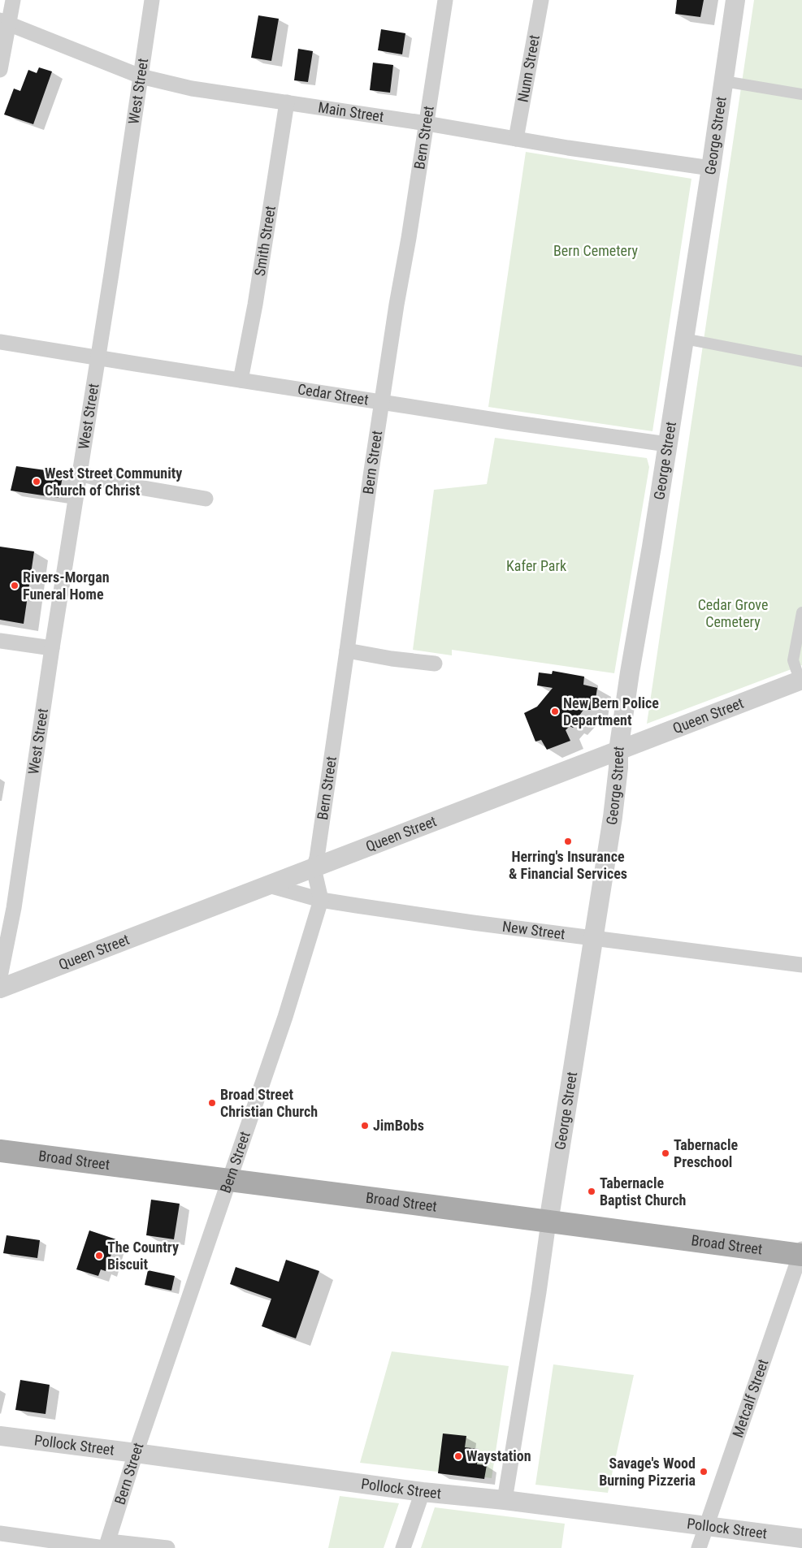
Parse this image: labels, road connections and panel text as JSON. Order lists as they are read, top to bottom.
{
  "streets": {
    "main road": ["Broad Street"],
    "street": [
      "Nunn Street",
      "West Street",
      "Main Street",
      "George Street",
      "Bern Street",
      "Smith Street",
      "Cedar Street",
      "Queen Street",
      "New Street",
      "Metcalf Street",
      "Pollock Street"
    ]
  },
  "crossings": [
    ["Nunn Street", "Main Street"],
    ["West Street", "Main Street"],
    ["West Street", "Cedar Street"],
    ["Main Street", "George Street"],
    ["Main Street", "Bern Street"],
    ["Main Street", "Smith Street"],
    ["George Street", "Cedar Street"],
    ["George Street", "Queen Street"],
    ["George Street", "New Street"],
    ["George Street", "Broad Street"],
    ["George Street", "Pollock Street"],
    ["Bern Street", "Cedar Street"],
    ["Bern Street", "Queen Street"],
    ["Bern Street", "New Street"],
    ["Bern Street", "Broad Street"],
    ["Bern Street", "Pollock Street"],
    ["Smith Street", "Cedar Street"],
    ["Queen Street", "New Street"],
    ["Broad Street", "Metcalf Street"],
    ["Metcalf Street", "Pollock Street"]
  ],
  "parks": ["Bern Cemetery", "Kafer Park", "Cedar Grove Cemetery"],
  "places": [
    "West Street Community Church of Christ",
    "Rivers-Morgan Funeral Home",
    "New Bern Police Department",
    "Herring's Insurance & Financial Services",
    "Broad Street Christian Church",
    "JimBobs",
    "Tabernacle Preschool",
    "Tabernacle Baptist Church",
    "The Country Biscuit",
    "Waystation",
    "Savage's Wood Burning Pizzeria"
  ]
}
